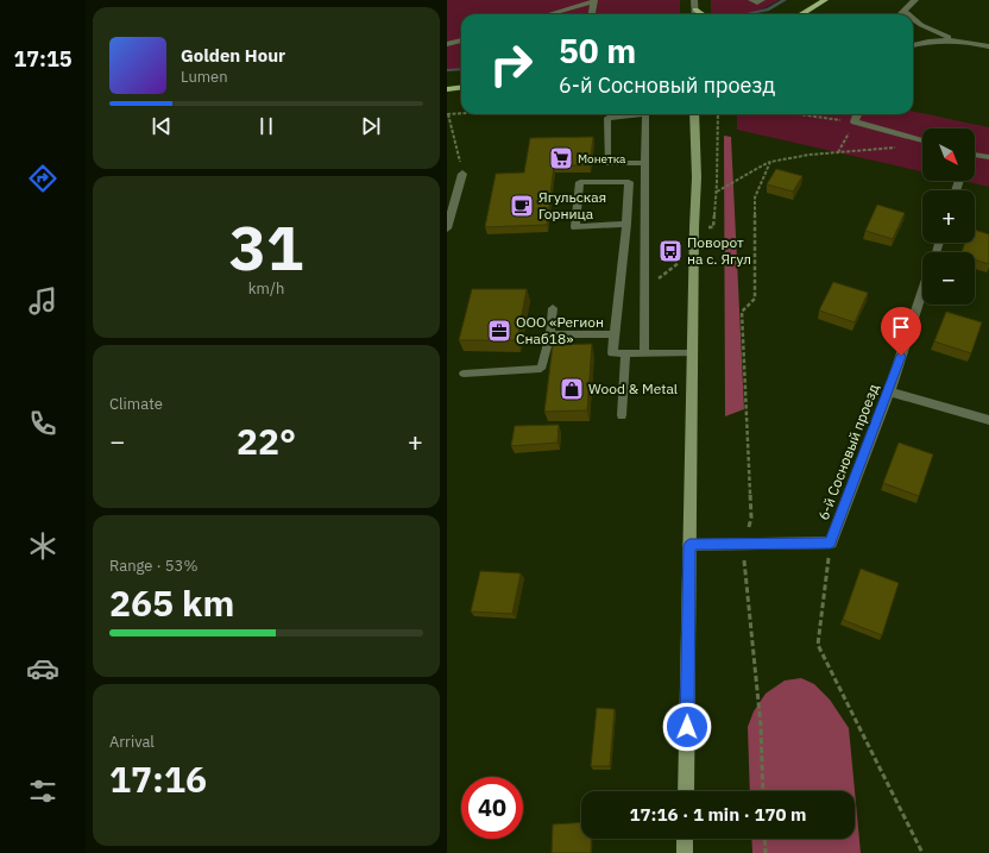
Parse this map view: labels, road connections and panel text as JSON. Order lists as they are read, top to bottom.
{
  "streets": {
    "street": ["6-й Сосновый проезд"]
  },
  "places": {
    "supermarket": ["Монетка"],
    "cafe": ["Ягульская Горница"],
    "bus stop": ["Поворот на с. Ягул"],
    "office": ["ООО «Регион Снаб18»"],
    "shop": ["Wood & Metal"]
  },
  "north": "bottom right",
  "page": {
    "tabs": "17:15",
    "turn": ["50 m", "6-й Сосновый проезд"],
    "song": ["Golden Hour", "Lumen"],
    "map_buttons": ["+", "−"],
    "tile": [
      ["31", "km/h"],
      "Climate",
      ["Range · 53%", "265 km"],
      ["Arrival", "17:16"]
    ],
    "heat": ["−", "22°", "+"],
    "limit": "40",
    "trip": "17:16 · 1 min · 170 m"
  }
}
